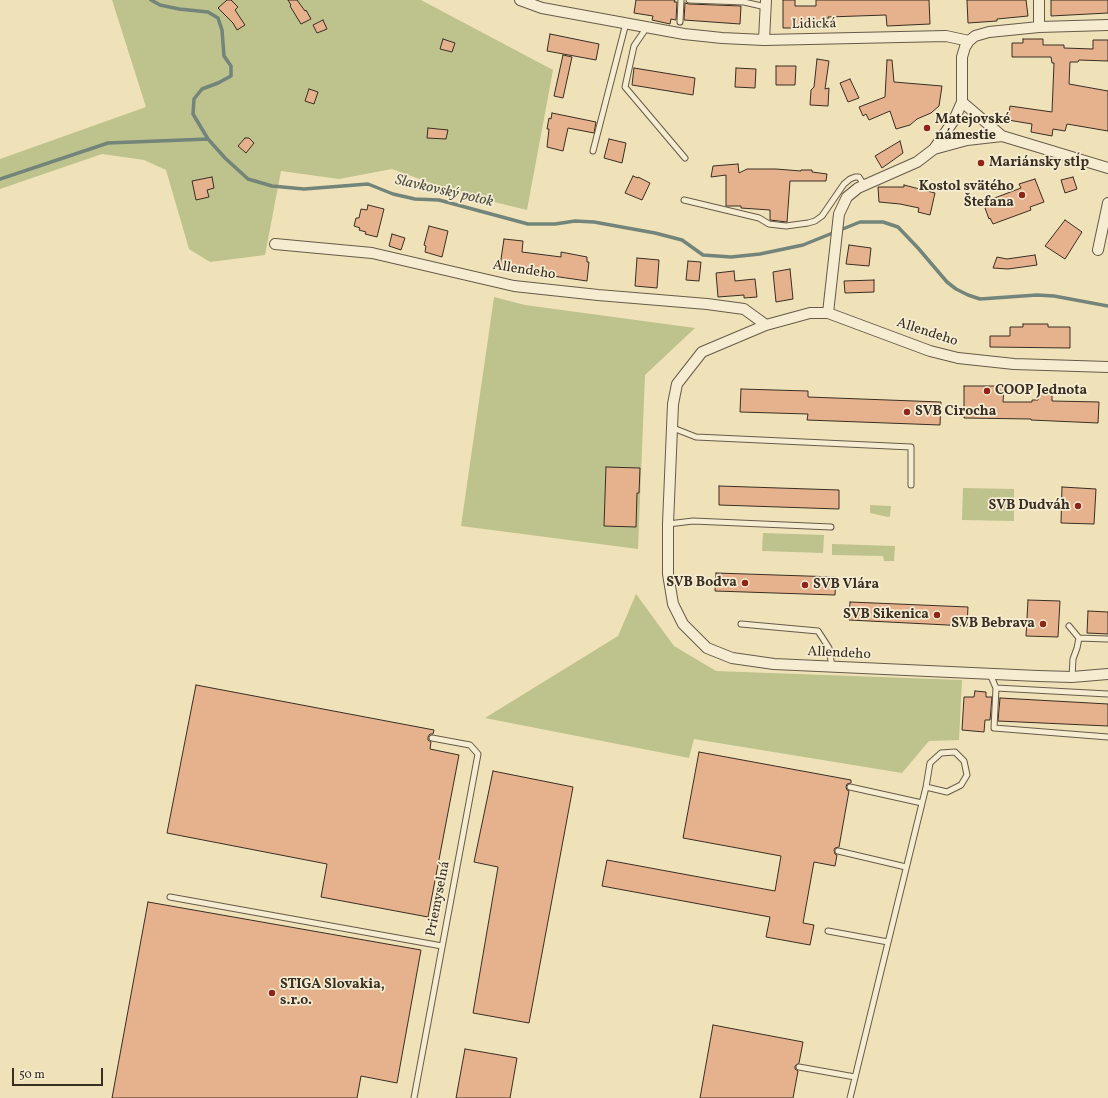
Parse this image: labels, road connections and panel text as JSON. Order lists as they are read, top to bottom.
{
  "streets": {
    "street": ["Lidická", "Allendeho"],
    "lane": ["Priemyselná"]
  },
  "water": ["Slavkovský potok"],
  "places": [
    "Matejovské námestie",
    "Mariánsky stĺp",
    "Kostol svätého Štefana",
    "COOP Jednota",
    "SVB Cirocha",
    "SVB Dudváh",
    "SVB Bodva",
    "SVB Vlára",
    "SVB Sikenica",
    "SVB Bebrava",
    "STIGA Slovakia, s.r.o."
  ],
  "scale_bar": "50 m"
}
